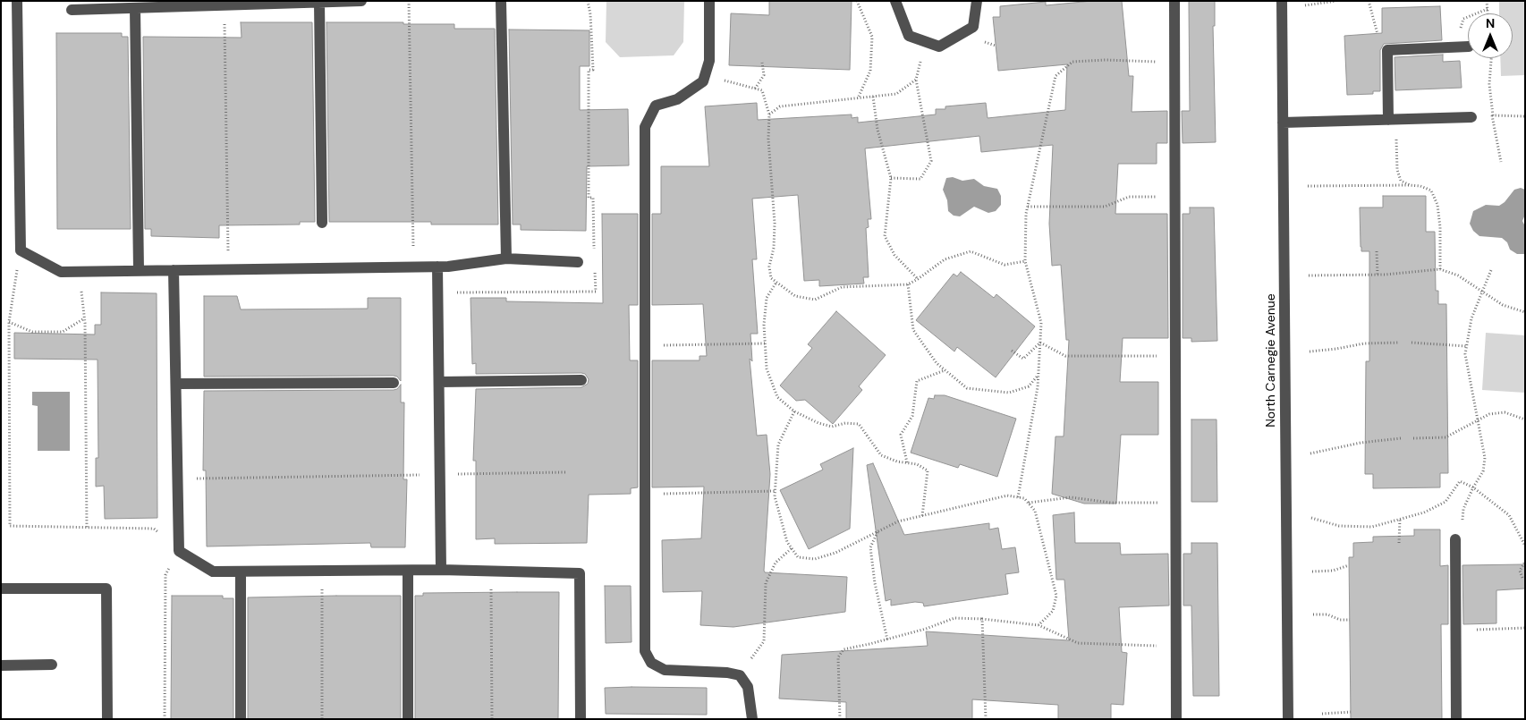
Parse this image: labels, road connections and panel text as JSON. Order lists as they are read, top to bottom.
{
  "streets": {
    "street": ["North Carnegie Avenue"]
  },
  "north": "top"
}
